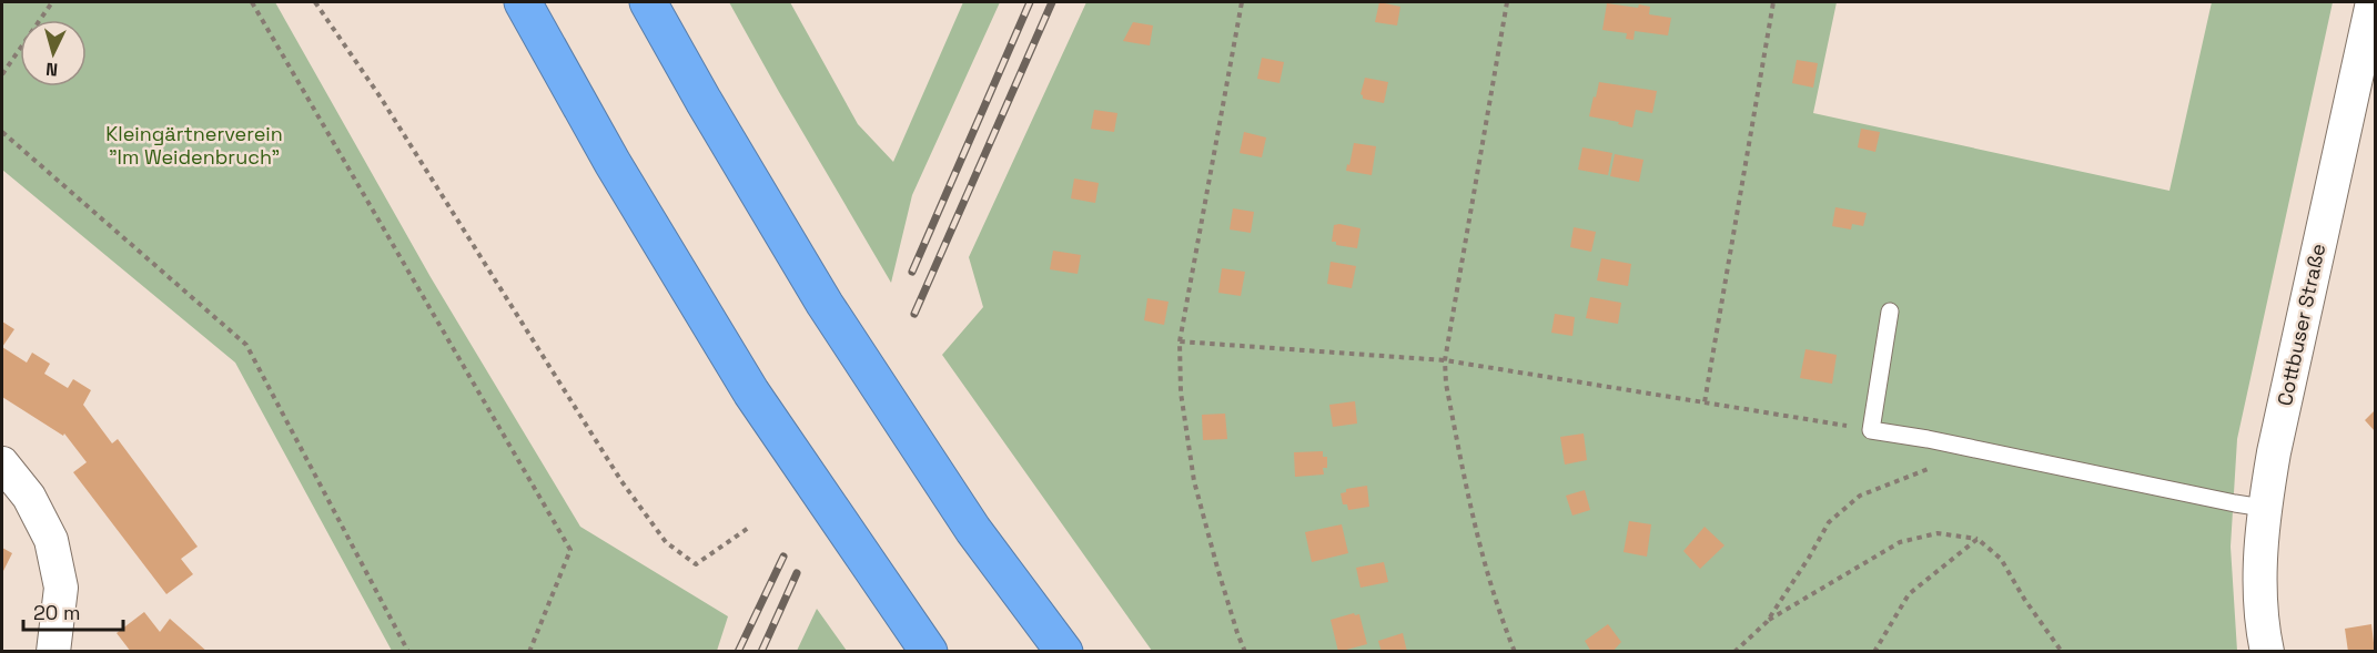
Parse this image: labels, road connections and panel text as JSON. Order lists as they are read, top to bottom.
{
  "streets": {
    "street": ["Cottbuser Straße"]
  },
  "parks": ["Kleingärtnerverein \"Im Weidenbruch\""],
  "scale_bar": "20 m",
  "north": "bottom"
}
